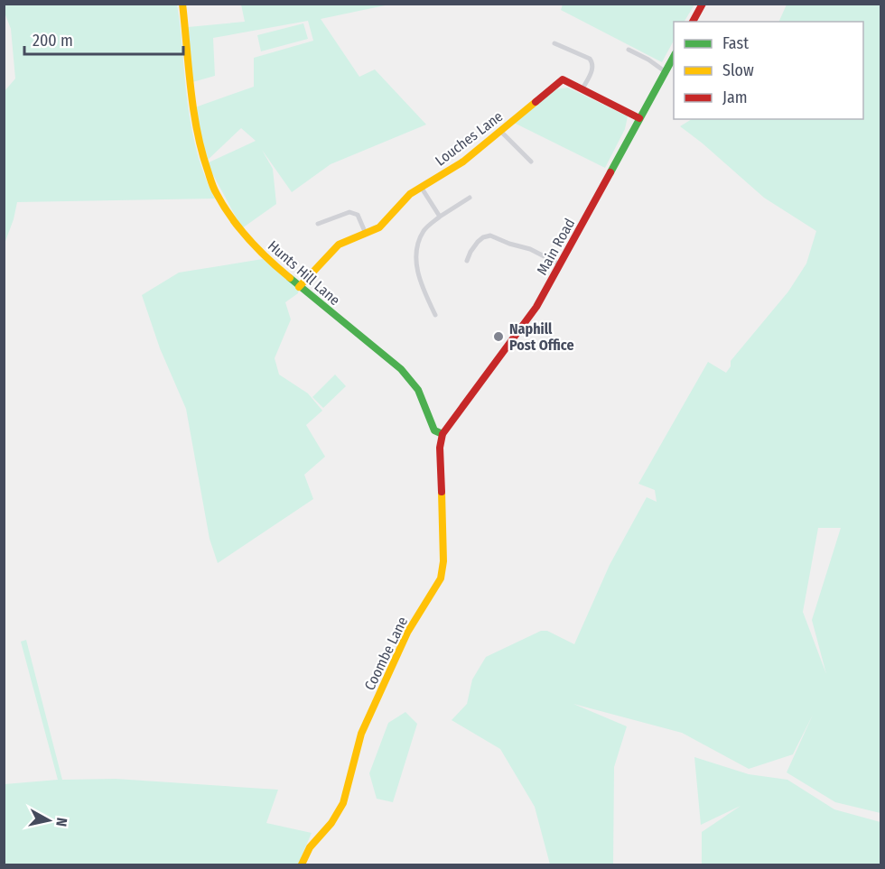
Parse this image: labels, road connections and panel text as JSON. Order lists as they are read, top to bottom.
{
  "streets": {
    "street": [
      "Louches Lane",
      "Main Road",
      "Hunts Hill Lane",
      "Coombe Lane"
    ]
  },
  "crossings": [
    ["Louches Lane", "Main Road"],
    ["Louches Lane", "Hunts Hill Lane"],
    ["Main Road", "Hunts Hill Lane"],
    ["Main Road", "Coombe Lane"],
    ["Hunts Hill Lane", "Coombe Lane"]
  ],
  "places": ["Naphill Post Office"],
  "legend": ["Fast", "Slow", "Jam"],
  "scale_bar": "200 m",
  "north": "right"
}
